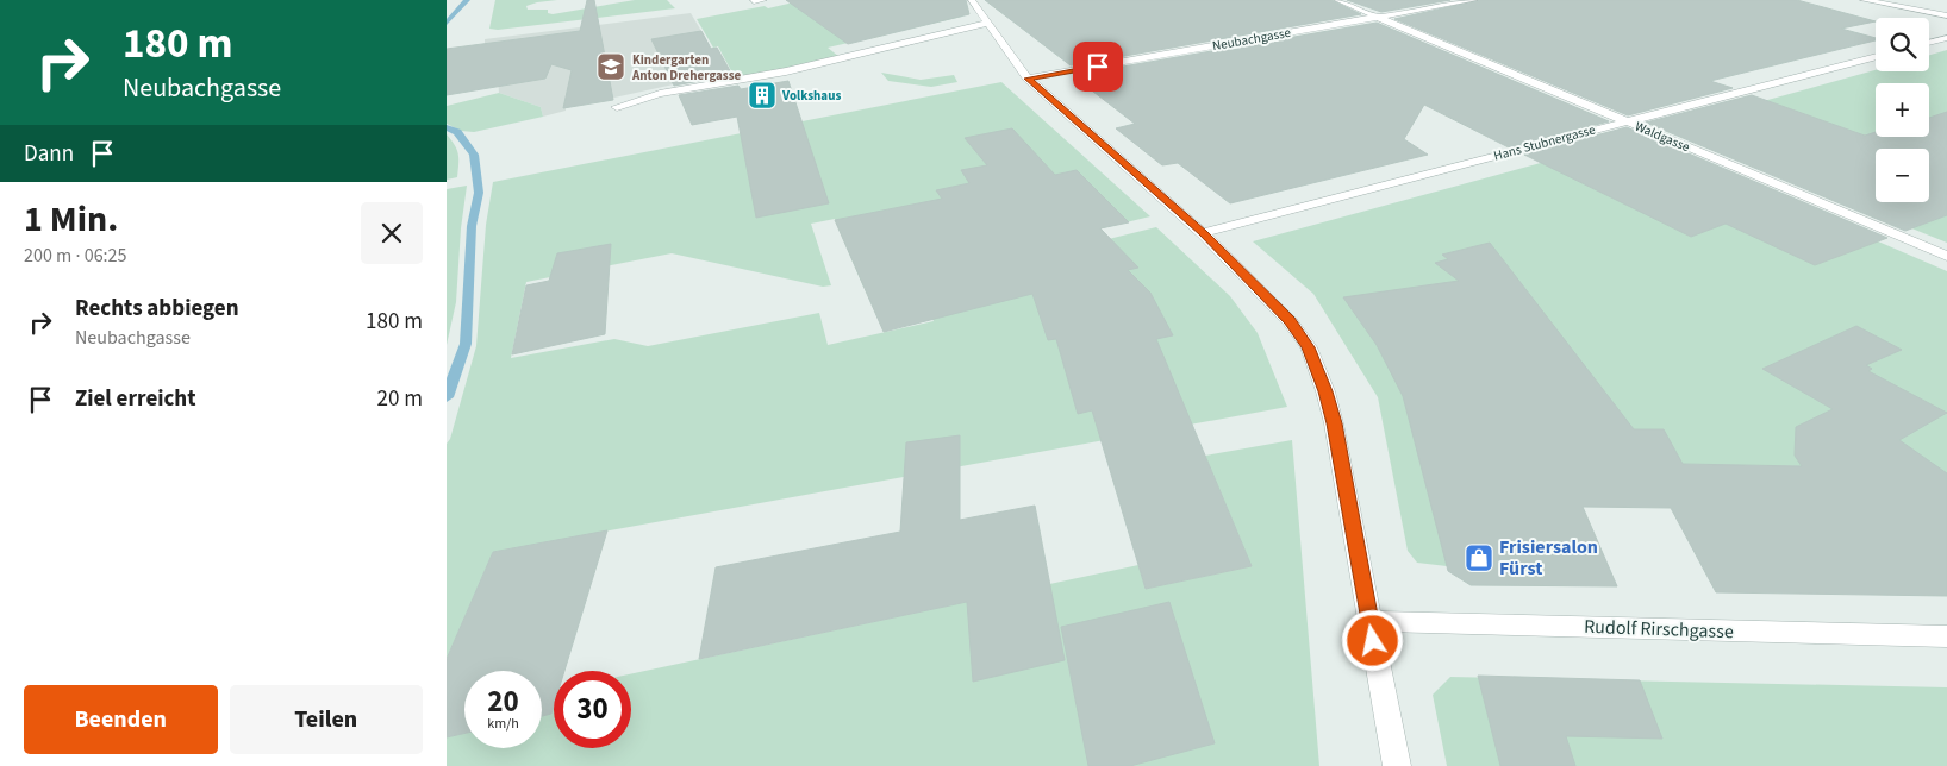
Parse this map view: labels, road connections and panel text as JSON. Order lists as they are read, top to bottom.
{
  "streets": {
    "street": [
      "Neubachgasse",
      "Waldgasse",
      "Hans Stubnergasse",
      "Rudolf Rirschgasse"
    ]
  },
  "crossings": [
    ["Neubachgasse", "Waldgasse"],
    ["Waldgasse", "Hans Stubnergasse"]
  ],
  "places": {
    "school or university": ["Kindergarten Anton Drehergasse"],
    "building": ["Volkshaus"],
    "shop": ["Frisiersalon Fürst"]
  },
  "page": {
    "turn": ["180 m", "Neubachgasse"],
    "map_buttons": ["+", "−"],
    "then": "Dann",
    "heading": ["1 Min.", "200 m · 06:25"],
    "list": [
      {
        "name": "Rechts abbiegen",
        "note": "Neubachgasse",
        "value": "180 m"
      },
      {
        "name": "Ziel erreicht",
        "value": "20 m"
      }
    ],
    "speed": "20 km/h",
    "limit": "30",
    "buttons": ["Beenden", "Teilen"]
  }
}
